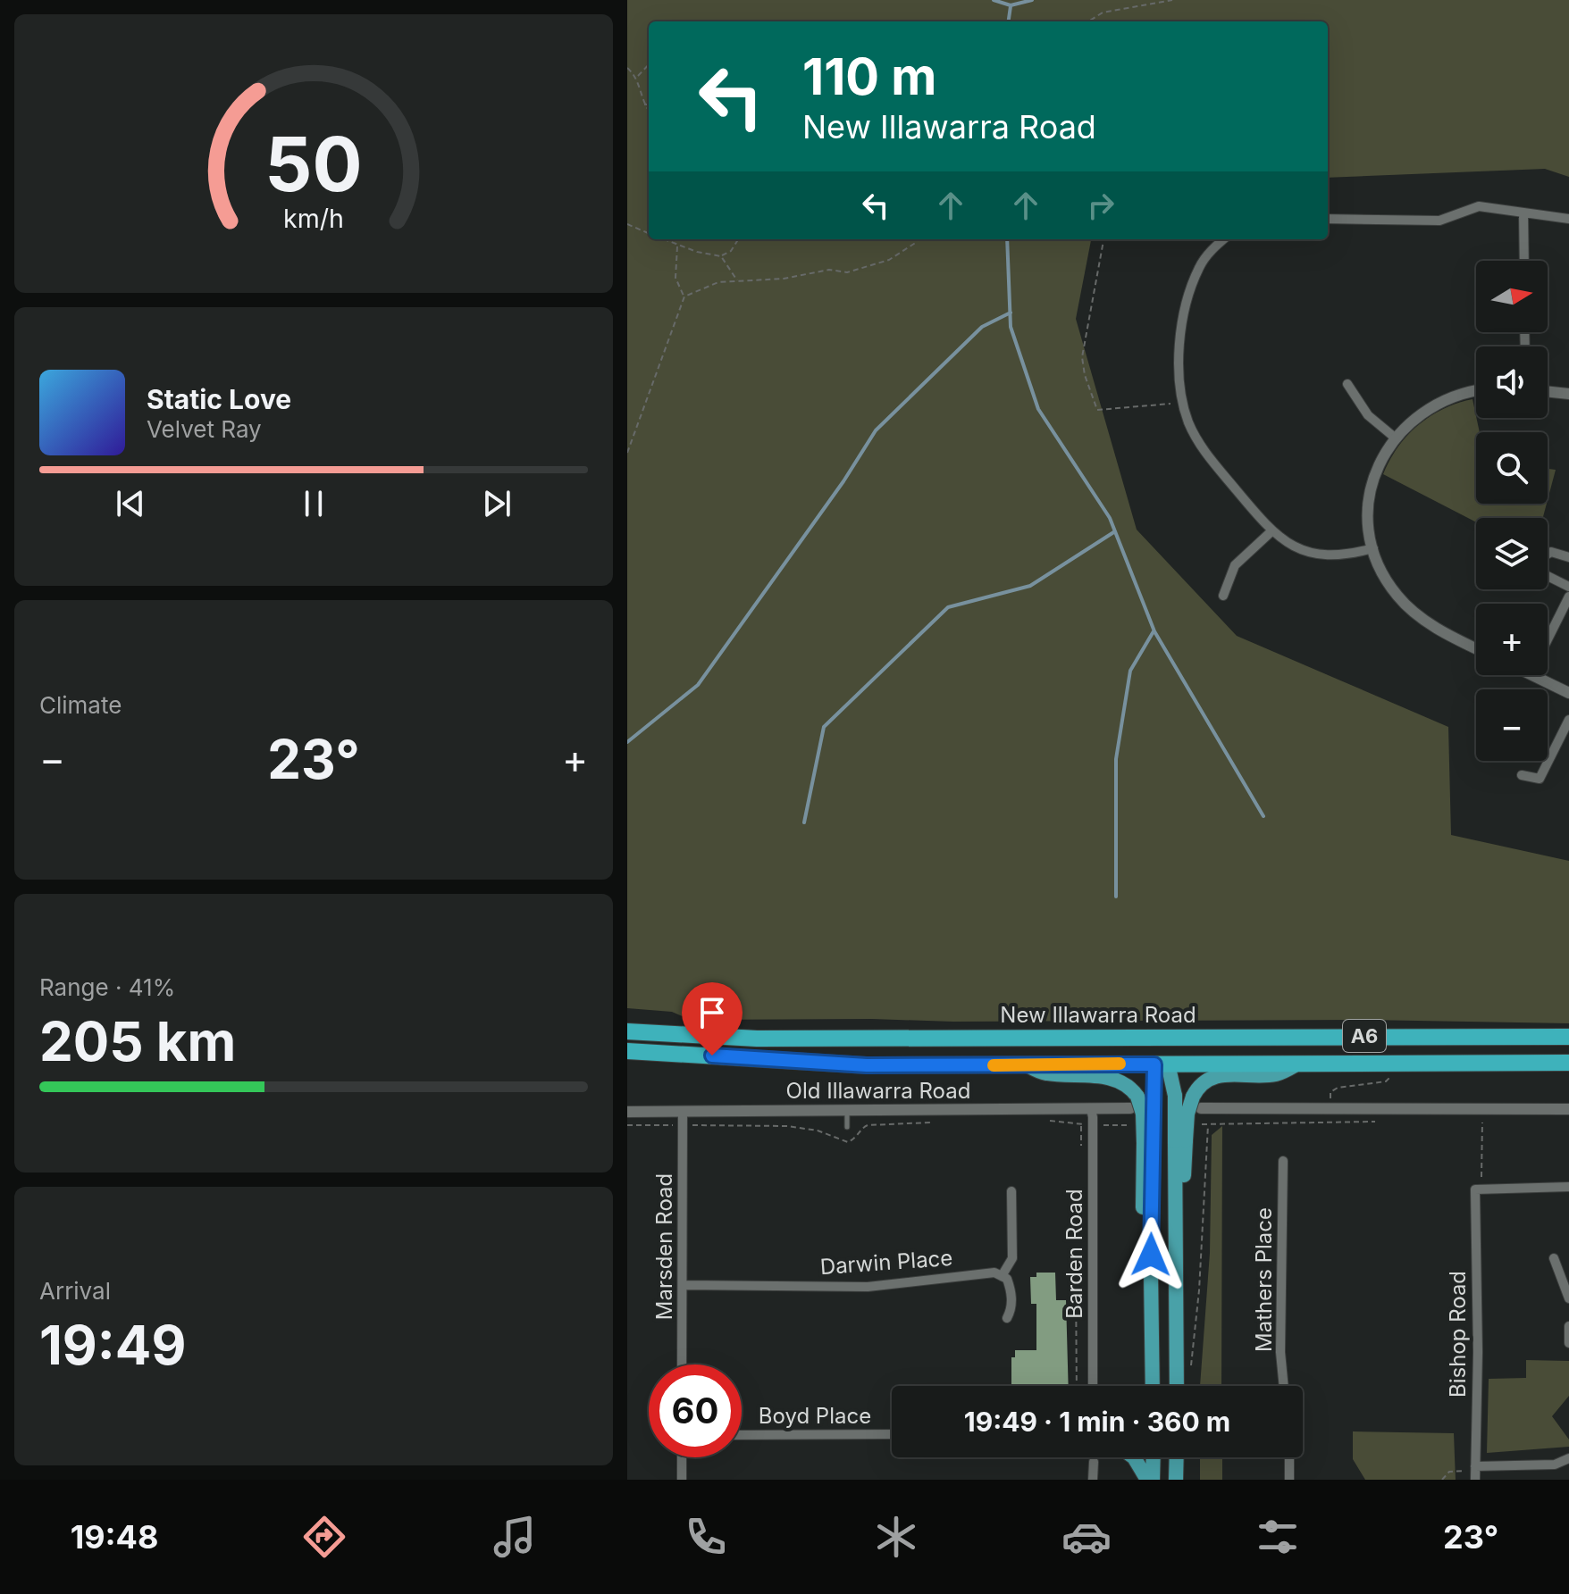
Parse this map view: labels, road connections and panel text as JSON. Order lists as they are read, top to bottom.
{
  "streets": {
    "highway": ["New Illawarra Road", "A6"],
    "street": [
      "Old Illawarra Road",
      "Marsden Road",
      "Barden Road",
      "Darwin Place",
      "Mathers Place",
      "Bishop Road",
      "Boyd Place"
    ]
  },
  "crossings": [
    ["Old Illawarra Road", "Marsden Road"],
    ["Old Illawarra Road", "Barden Road"],
    ["Marsden Road", "Darwin Place"]
  ],
  "north": "right",
  "page": {
    "turn": ["110 m", "New Illawarra Road"],
    "map_buttons": ["+", "−"],
    "song": ["Static Love", "Velvet Ray"],
    "tile": [
      "Climate",
      ["Range · 41%", "205 km"],
      ["Arrival", "19:49"]
    ],
    "heat": ["−", "23°", "+"],
    "limit": "60",
    "trip": "19:49 · 1 min · 360 m",
    "tabs": ["19:48", "23°"],
    "gauge": ["50", "km/h"]
  }
}
